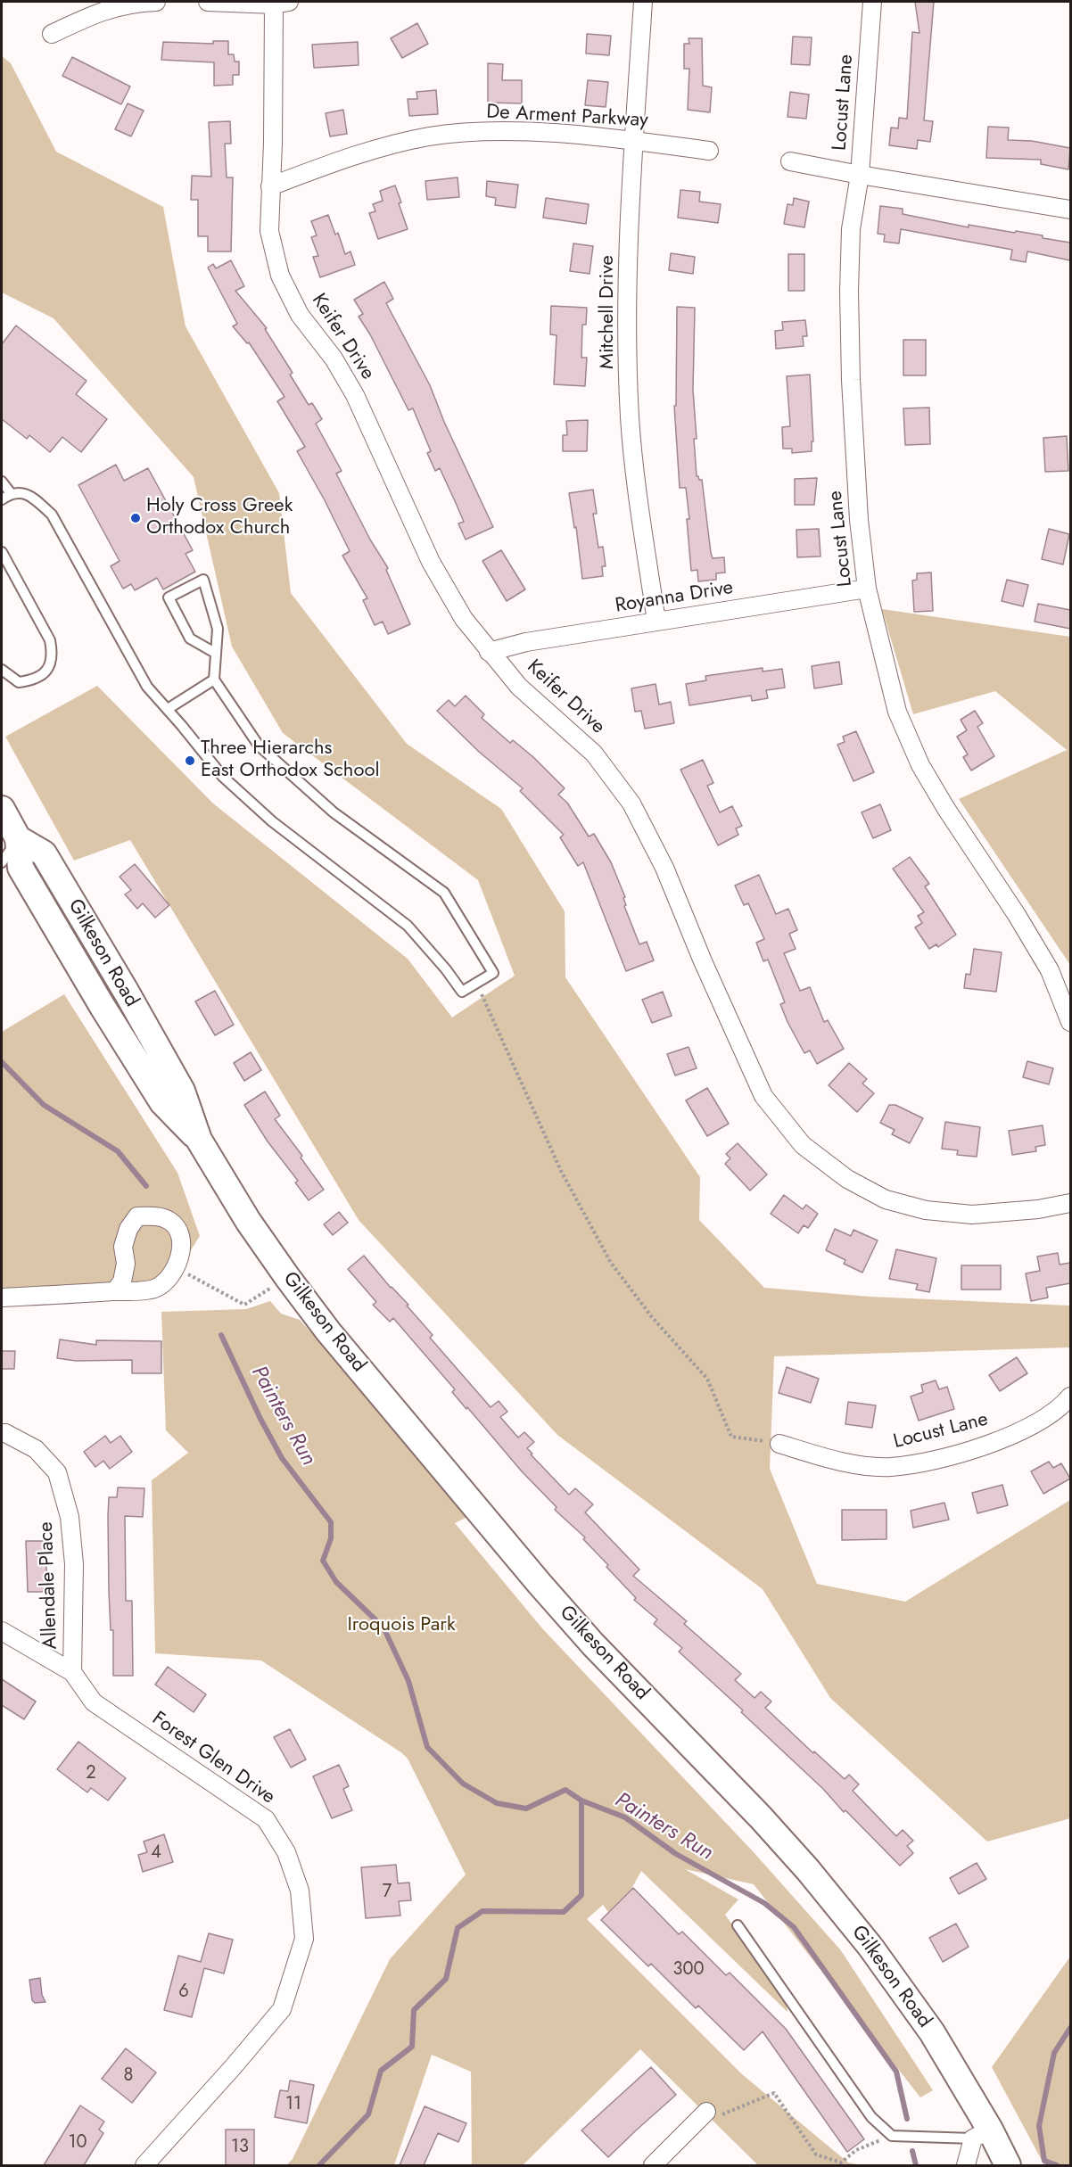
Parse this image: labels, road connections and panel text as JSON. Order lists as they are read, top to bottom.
{
  "streets": {
    "street": [
      "Locust Lane",
      "De Arment Parkway",
      "Mitchell Drive",
      "Keifer Drive",
      "Royanna Drive",
      "Gilkeson Road",
      "Allendale Place",
      "Forest Glen Drive"
    ]
  },
  "crossings": [
    ["Locust Lane", "Royanna Drive"],
    ["De Arment Parkway", "Mitchell Drive"],
    ["De Arment Parkway", "Keifer Drive"],
    ["Mitchell Drive", "Royanna Drive"],
    ["Keifer Drive", "Royanna Drive"],
    ["Allendale Place", "Forest Glen Drive"]
  ],
  "water": ["Painters Run"],
  "parks": ["Iroquois Park"],
  "places": ["Holy Cross Greek Orthodox Church", "Three Hierarchs East Orthodox School"],
  "house_numbers": [
    "2",
    "4",
    "7",
    "300",
    "6",
    "8",
    "11",
    "10",
    "13"
  ]
}
